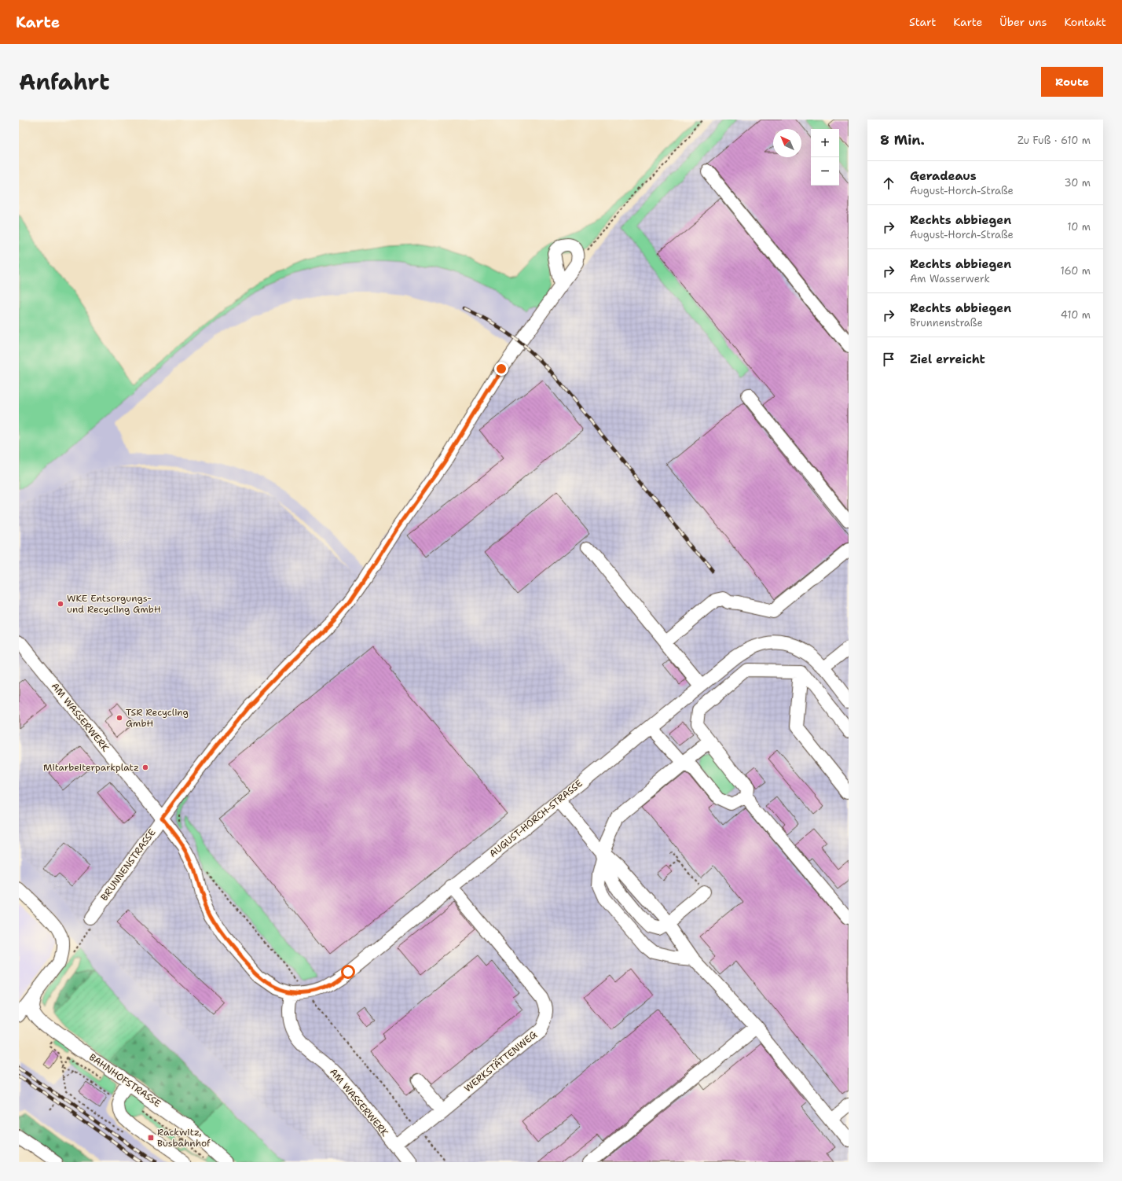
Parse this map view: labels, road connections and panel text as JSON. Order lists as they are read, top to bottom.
{
  "streets": {
    "street": [
      "AM WASSERWERK",
      "AUGUST-HORCH-STRASSE",
      "BRUNNENSTRASSE",
      "WERKSTÄTTENWEG",
      "BAHNHOFSTRASSE"
    ]
  },
  "crossings": [
    ["AM WASSERWERK", "AUGUST-HORCH-STRASSE"],
    ["AM WASSERWERK", "BRUNNENSTRASSE"],
    ["AM WASSERWERK", "WERKSTÄTTENWEG"],
    ["AUGUST-HORCH-STRASSE", "WERKSTÄTTENWEG"]
  ],
  "places": {
    "other": ["WKE Entsorgungs- und Recycling GmbH", "TSR Recycling GmbH", "Mitarbeiterparkplatz"],
    "transit": ["Rackwitz, Busbahnhof"]
  },
  "north": "top left",
  "page": {
    "header": "Karte",
    "nav": [
      "Start",
      "Karte",
      "Über uns",
      "Kontakt"
    ],
    "title": "Anfahrt",
    "buttons": "Route",
    "heading": ["8 Min.", "Zu Fuß · 610 m"],
    "map_buttons": ["+", "−"],
    "list": [
      ["Geradeaus", "August-Horch-Straße", "30 m"],
      ["Rechts abbiegen", "August-Horch-Straße", "10 m"],
      ["Rechts abbiegen", "Am Wasserwerk", "160 m"],
      ["Rechts abbiegen", "Brunnenstraße", "410 m"],
      "Ziel erreicht"
    ]
  }
}
